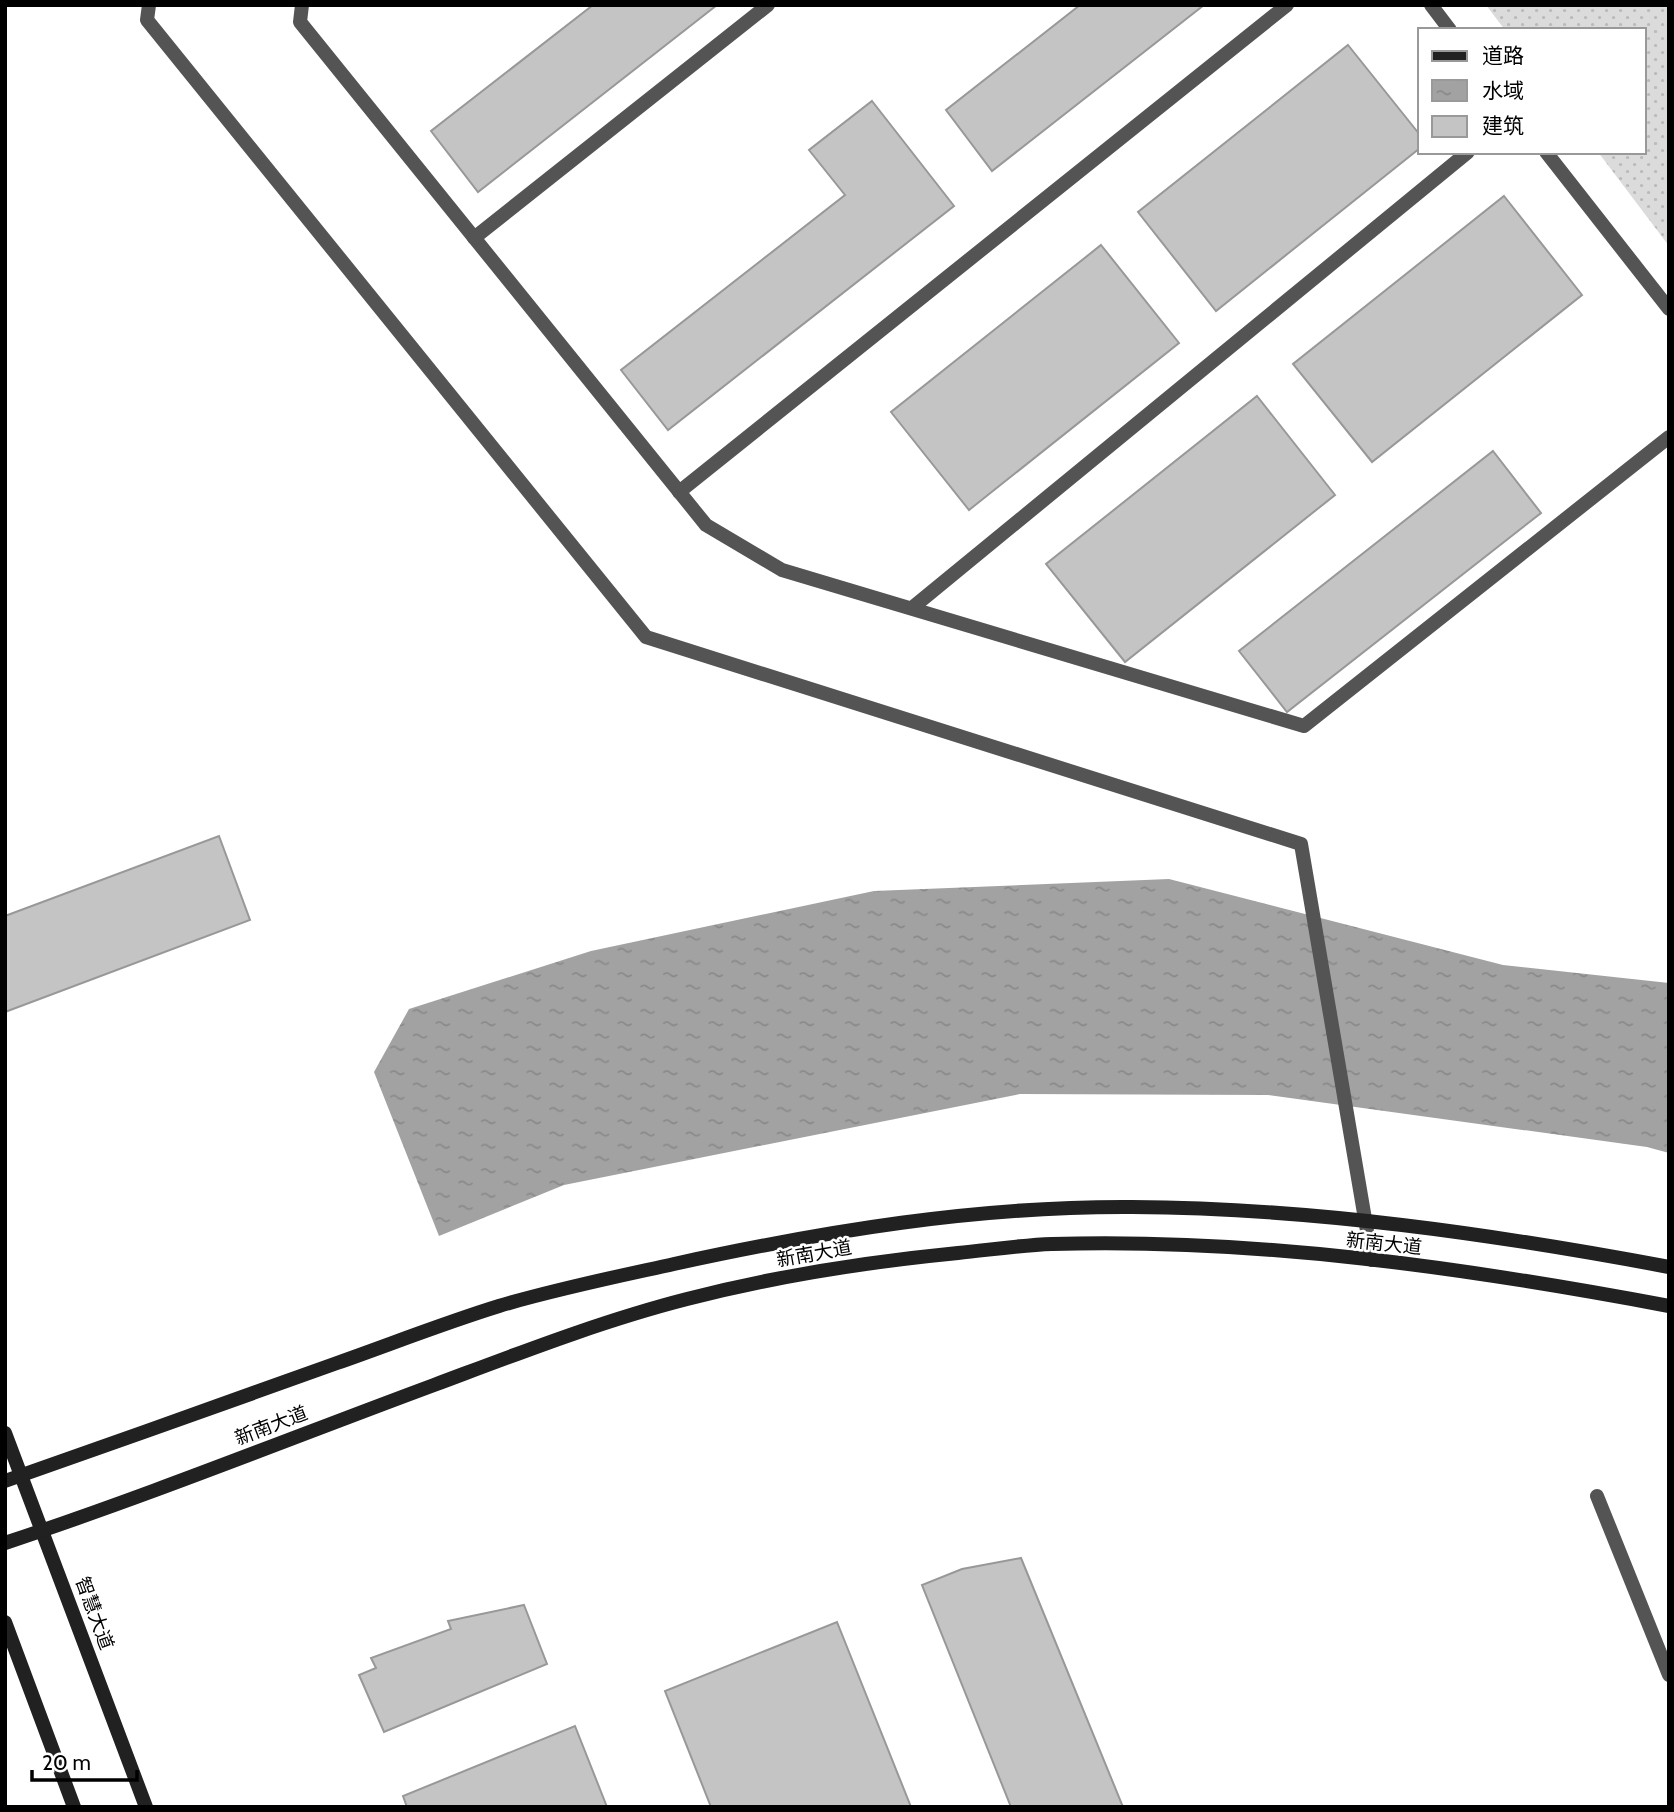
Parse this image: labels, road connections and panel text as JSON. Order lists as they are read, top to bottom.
{
  "streets": {
    "main road": ["新南大道", "智慧大道"]
  },
  "crossings": [
    ["新南大道", "智慧大道"]
  ],
  "legend": ["道路", "水域", "建筑"],
  "scale_bar": "20 m"
}
